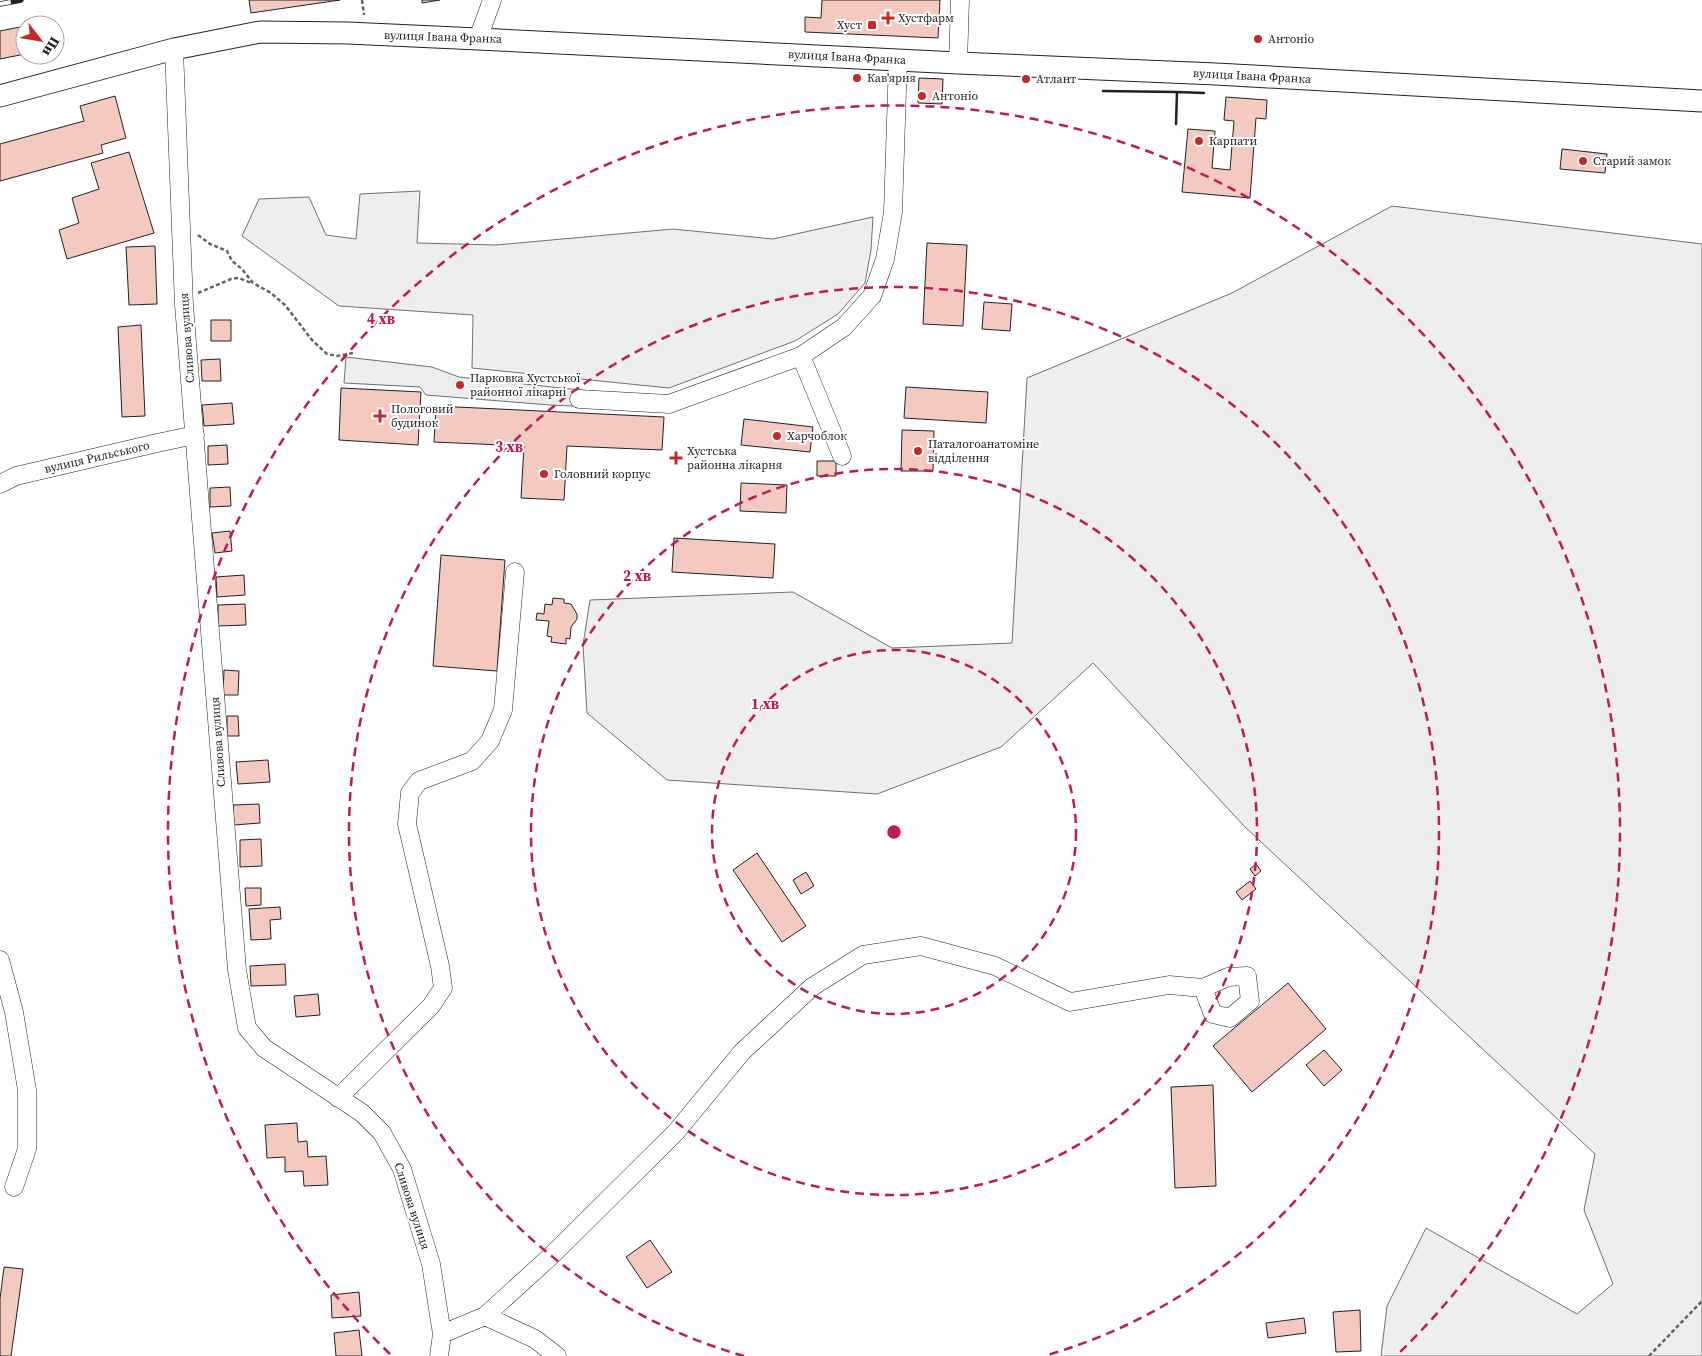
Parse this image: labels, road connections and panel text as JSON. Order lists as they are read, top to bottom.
{
  "streets": {
    "main road": ["вулиця Івана Франка"],
    "street": ["Сливова вулиця", "вулиця Рильського"]
  },
  "crossings": [
    ["вулиця Івана Франка", "Сливова вулиця"],
    ["Сливова вулиця", "вулиця Рильського"]
  ],
  "places": {
    "health": ["Хустфарм", "Пологовий будинок", "Хустська районна лікарня"],
    "transit": ["Хуст"],
    "other": [
      "Антонio",
      "Кав'ярня",
      "Атлант",
      "Антоніо",
      "Карпати",
      "Старий замок",
      "Парковка Хустської районної лікарні",
      "Харчоблок",
      "Паталогоанатоміне відділення",
      "Головний корпус"
    ]
  },
  "north": "bottom right",
  "rings": [
    "4 хв",
    "3 хв",
    "2 хв",
    "1 хв"
  ]
}
